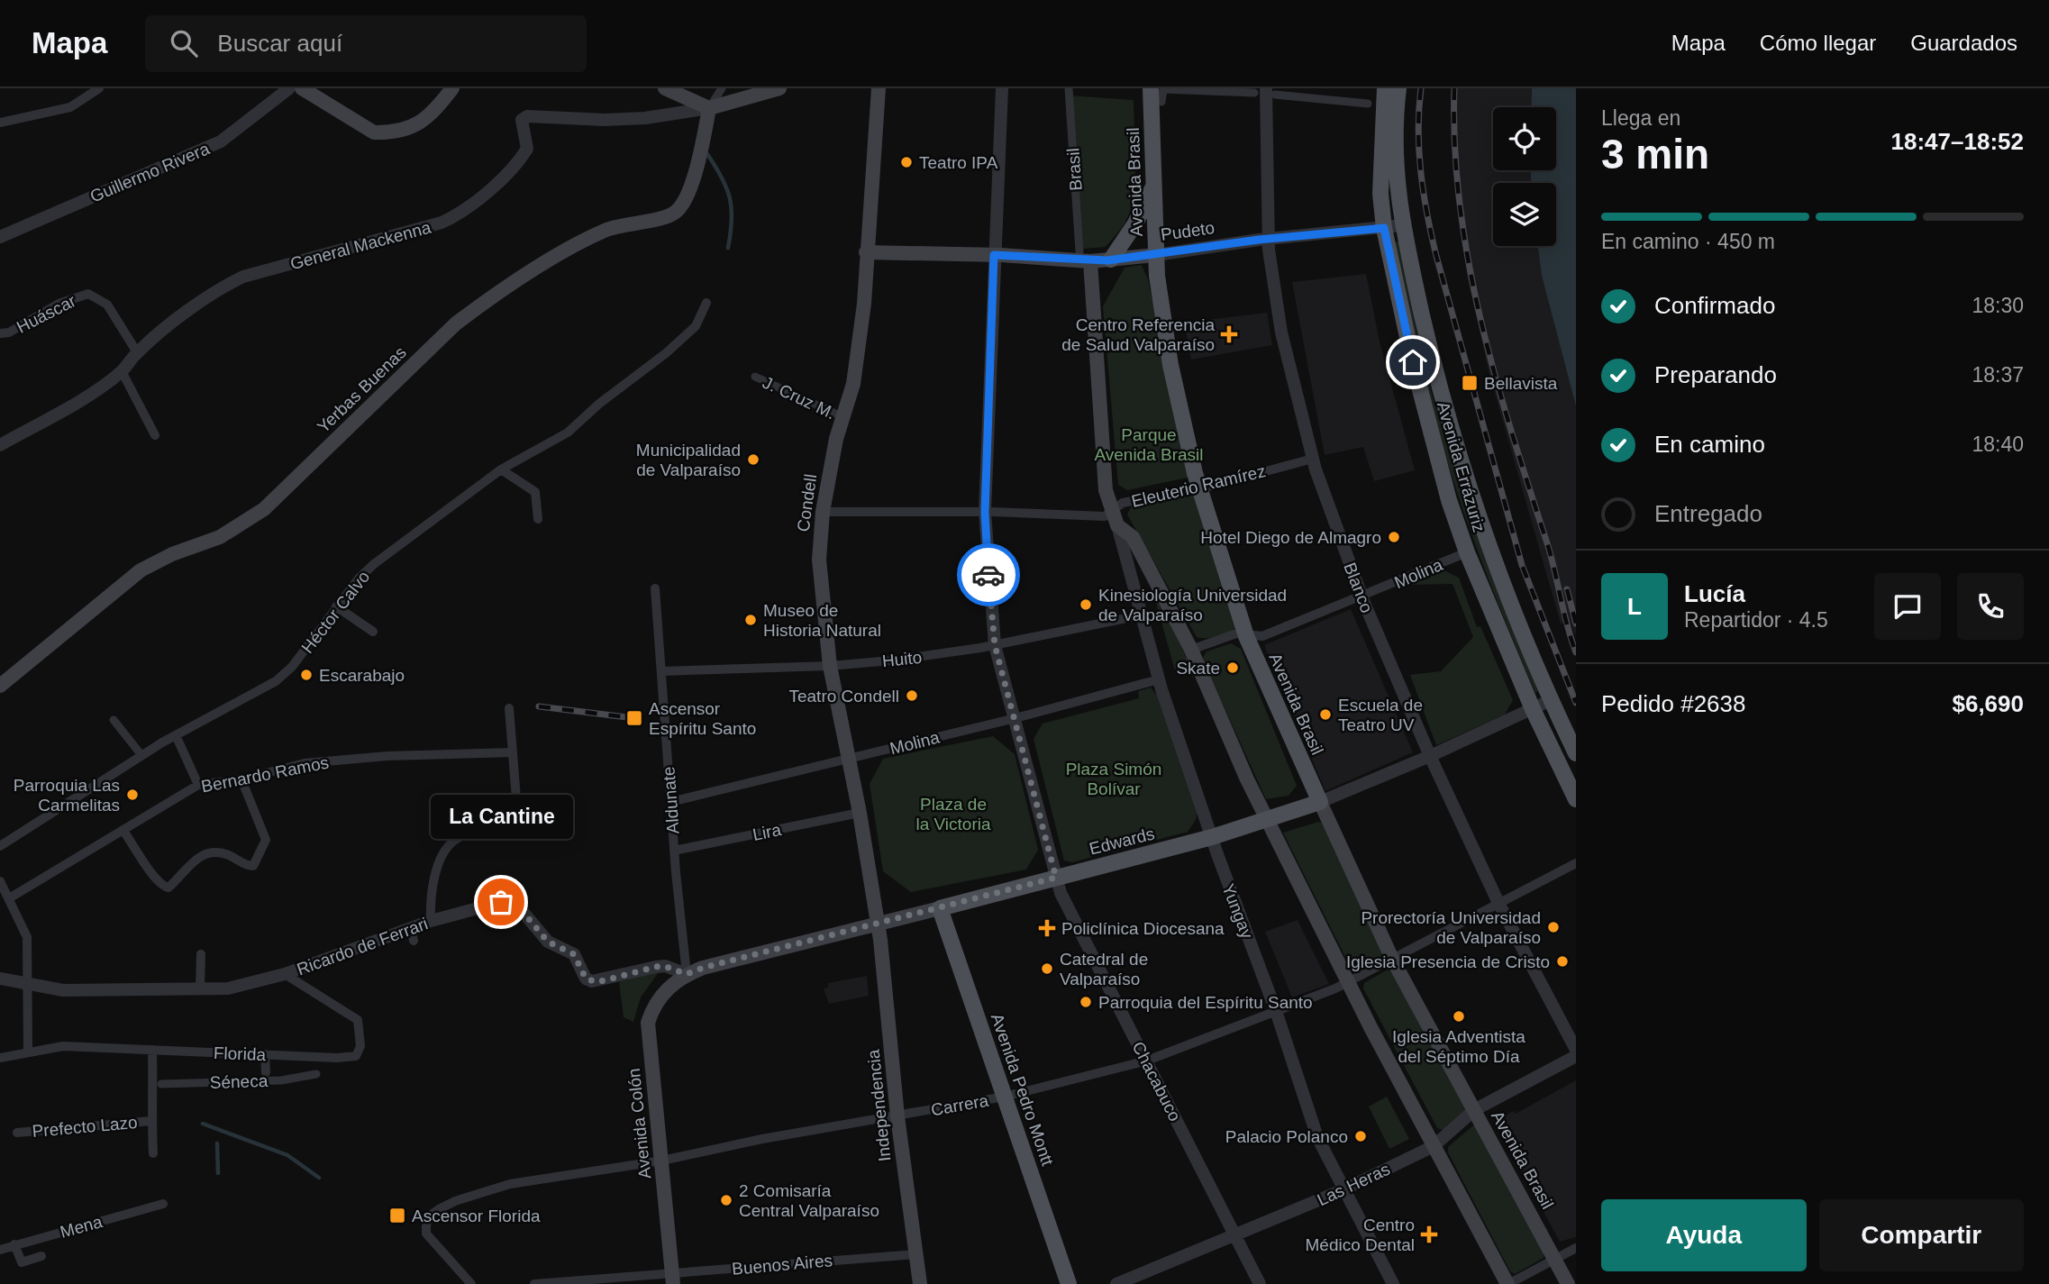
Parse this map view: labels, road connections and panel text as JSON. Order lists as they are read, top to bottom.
{
  "streets": {
    "main road": [
      "Avenida Brasil",
      "Pudeto",
      "Yerbas Buenas",
      "Avenida Errázuriz",
      "Condell",
      "Edwards",
      "Avenida Pedro Montt",
      "Independencia",
      "Avenida Colón"
    ],
    "street": [
      "Brasil",
      "Guillermo Rivera",
      "General Mackenna",
      "Huáscar",
      "J. Cruz M.",
      "Eleuterio Ramírez",
      "Molina",
      "Blanco",
      "Héctor Calvo",
      "Huito",
      "Bernardo Ramos",
      "Aldunate",
      "Lira",
      "Yungay",
      "Ricardo de Ferrari",
      "Florida",
      "Séneca",
      "Chacabuco",
      "Carrera",
      "Prefecto Lazo",
      "Las Heras",
      "Mena",
      "Buenos Aires"
    ]
  },
  "crossings": [
    ["Brasil", "Pudeto"],
    ["Avenida Brasil", "Pudeto"],
    ["Avenida Brasil", "Eleuterio Ramírez"],
    ["Avenida Brasil", "Molina"],
    ["Avenida Brasil", "Edwards"],
    ["Avenida Brasil", "Carrera"],
    ["Avenida Brasil", "Las Heras"],
    ["Pudeto", "Avenida Errázuriz"],
    ["Pudeto", "Condell"],
    ["Pudeto", "Blanco"],
    ["Pudeto", "Chacabuco"],
    ["General Mackenna", "Huáscar"],
    ["General Mackenna", "Yerbas Buenas"],
    ["J. Cruz M.", "Condell"],
    ["Avenida Errázuriz", "Molina"],
    ["Avenida Errázuriz", "Edwards"],
    ["Eleuterio Ramírez", "Condell"],
    ["Eleuterio Ramírez", "Blanco"],
    ["Eleuterio Ramírez", "Chacabuco"],
    ["Condell", "Molina"],
    ["Condell", "Huito"],
    ["Condell", "Lira"],
    ["Condell", "Edwards"],
    ["Condell", "Independencia"],
    ["Molina", "Blanco"],
    ["Molina", "Aldunate"],
    ["Molina", "Yungay"],
    ["Molina", "Chacabuco"],
    ["Blanco", "Edwards"],
    ["Blanco", "Carrera"],
    ["Huito", "Aldunate"],
    ["Huito", "Yungay"],
    ["Huito", "Chacabuco"],
    ["Aldunate", "Lira"],
    ["Aldunate", "Edwards"],
    ["Aldunate", "Ricardo de Ferrari"],
    ["Aldunate", "Avenida Colón"],
    ["Edwards", "Yungay"],
    ["Edwards", "Ricardo de Ferrari"],
    ["Edwards", "Chacabuco"],
    ["Edwards", "Avenida Pedro Montt"],
    ["Edwards", "Independencia"],
    ["Edwards", "Avenida Colón"],
    ["Yungay", "Carrera"],
    ["Yungay", "Las Heras"],
    ["Ricardo de Ferrari", "Florida"],
    ["Ricardo de Ferrari", "Avenida Colón"],
    ["Chacabuco", "Carrera"],
    ["Chacabuco", "Las Heras"],
    ["Avenida Pedro Montt", "Carrera"],
    ["Carrera", "Independencia"],
    ["Carrera", "Avenida Colón"],
    ["Independencia", "Buenos Aires"],
    ["Avenida Colón", "Buenos Aires"]
  ],
  "parks": ["Parque Avenida Brasil", "Plaza Simón Bolívar", "Plaza de la Victoria"],
  "places": {
    "other": [
      "Teatro IPA",
      "Municipalidad de Valparaíso",
      "Hotel Diego de Almagro",
      "Kinesiología Universidad de Valparaíso",
      "Museo de Historia Natural",
      "Skate",
      "Escarabajo",
      "Teatro Condell",
      "Escuela de Teatro UV",
      "Parroquia Las Carmelitas",
      "La Cantine",
      "Prorectoría Universidad de Valparaíso",
      "Iglesia Presencia de Cristo",
      "Catedral de Valparaíso",
      "Parroquia del Espíritu Santo",
      "Iglesia Adventista del Séptimo Día",
      "Palacio Polanco",
      "2 Comisaría Central Valparaíso"
    ],
    "health": ["Centro Referencia de Salud Valparaíso", "Policlínica Diocesana", "Centro Médico Dental"],
    "transit": ["Bellavista", "Ascensor Espíritu Santo", "Ascensor Florida"]
  },
  "page": {
    "header": "Mapa",
    "search": "Buscar aquí",
    "nav": ["Mapa", "Cómo llegar", "Guardados"],
    "heading": ["3 min", "Llega en", "18:47–18:52"],
    "panel": [
      "Lucía",
      "Repartidor · 4.5",
      "Pedido #2638",
      "$6,690"
    ],
    "bar": "En camino · 450 m",
    "list": [
      ["Confirmado", "18:30"],
      ["Preparando", "18:37"],
      ["En camino", "18:40"],
      "Entregado"
    ],
    "round": "L",
    "bubble": "La Cantine",
    "buttons": ["Ayuda", "Compartir"]
  }
}
